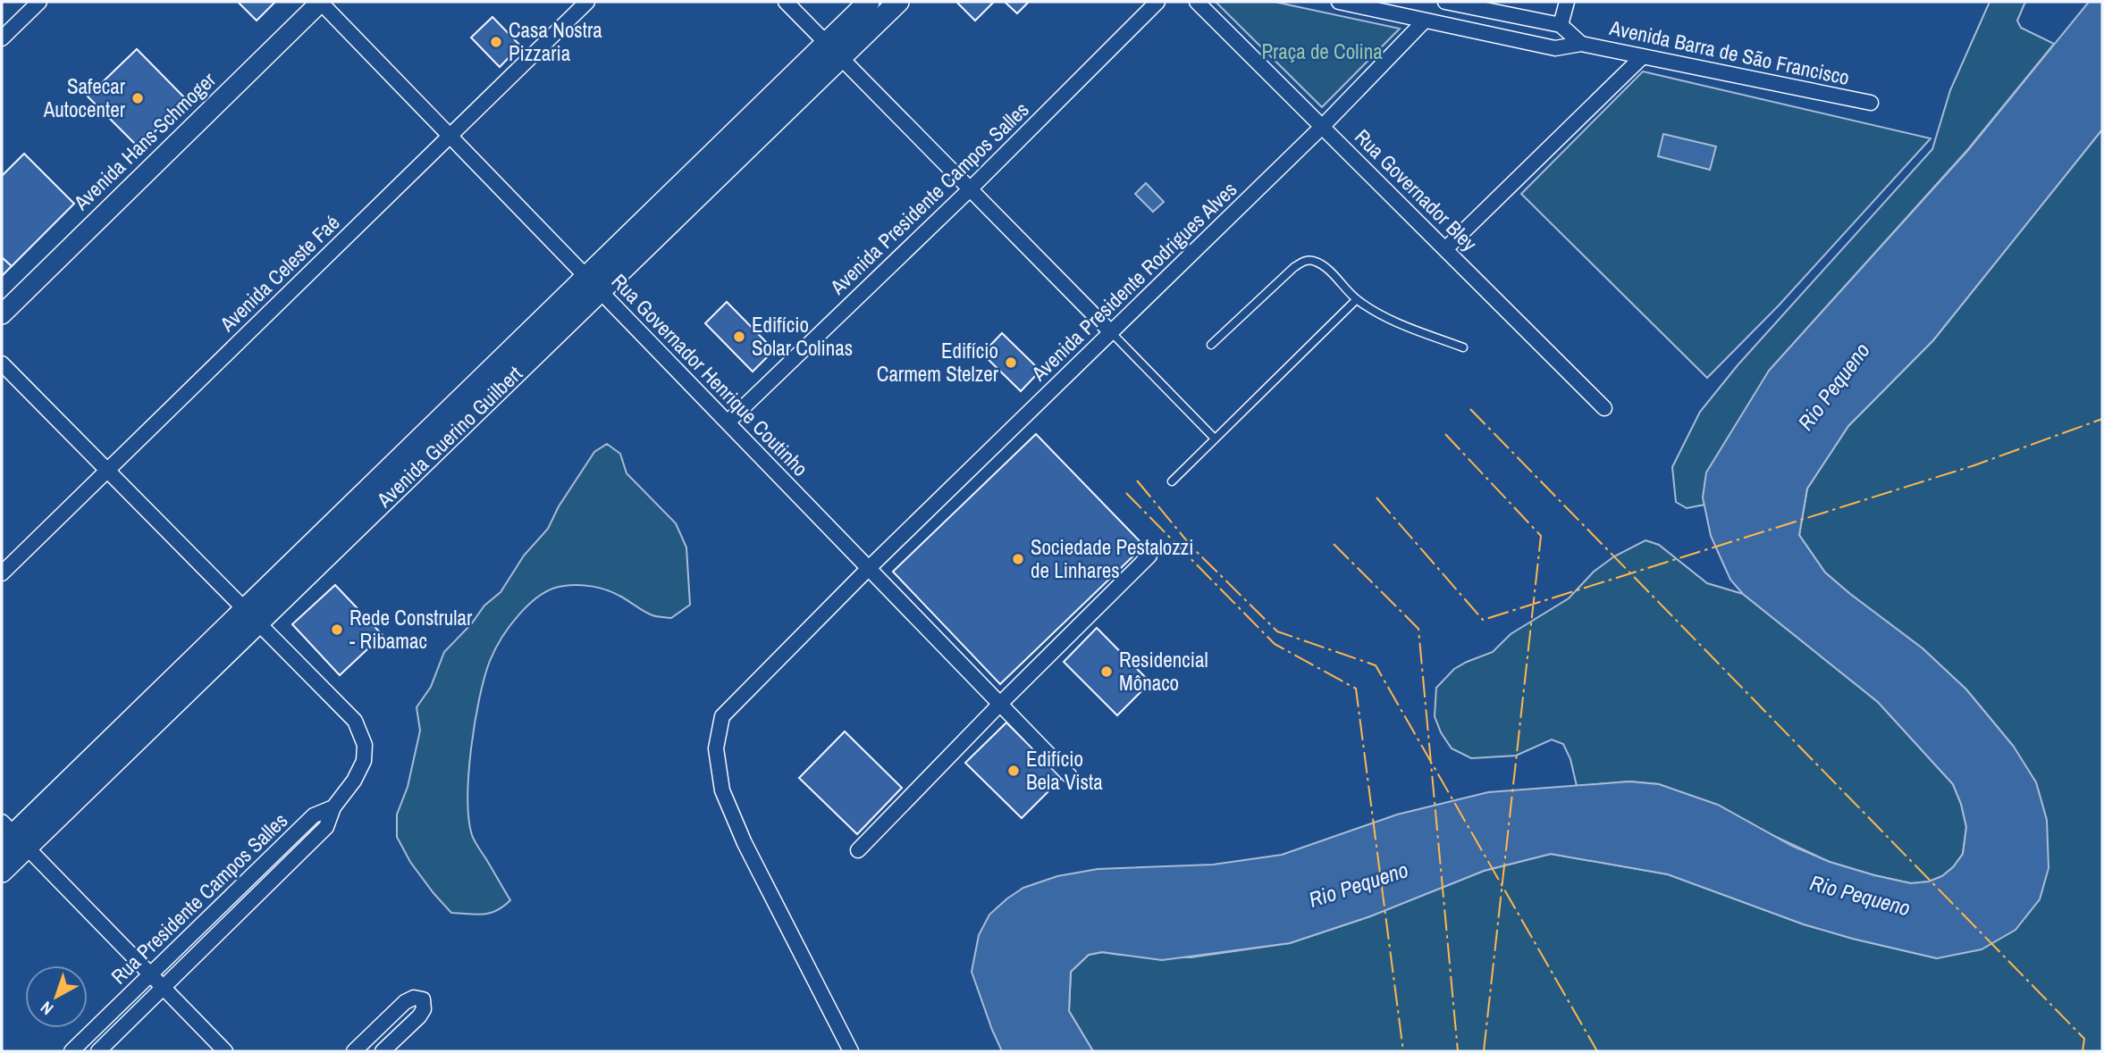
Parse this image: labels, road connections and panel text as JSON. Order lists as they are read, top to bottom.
{
  "streets": {
    "main road": ["Avenida Guerino Guilbert"],
    "street": [
      "Avenida Barra de São Francisco",
      "Avenida Hans Schmoger",
      "Rua Governador Bley",
      "Avenida Presidente Campos Salles",
      "Avenida Celeste Faé",
      "Avenida Presidente Rodrigues Alves",
      "Rua Governador Henrique Coutinho",
      "Rua Presidente Campos Salles"
    ]
  },
  "crossings": [
    ["Avenida Barra de São Francisco", "Avenida Presidente Rodrigues Alves"],
    ["Avenida Hans Schmoger", "Rua Governador Henrique Coutinho"],
    ["Rua Governador Bley", "Avenida Presidente Rodrigues Alves"],
    ["Avenida Presidente Campos Salles", "Rua Governador Henrique Coutinho"],
    ["Avenida Celeste Faé", "Rua Governador Henrique Coutinho"],
    ["Avenida Presidente Rodrigues Alves", "Rua Governador Henrique Coutinho"],
    ["Rua Governador Henrique Coutinho", "Avenida Guerino Guilbert"],
    ["Avenida Guerino Guilbert", "Rua Presidente Campos Salles"]
  ],
  "water": ["Rio Pequeno"],
  "parks": ["Praça de Colina"],
  "places": [
    "Casa Nostra Pizzaria",
    "Safecar Autocenter",
    "Edifício Solar Colinas",
    "Edifício Carmem Stelzer",
    "Sociedade Pestalozzi de Linhares",
    "Rede Constrular - Ribamac",
    "Residencial Mônaco",
    "Edifício Bela Vista"
  ],
  "north": "bottom left"
}
